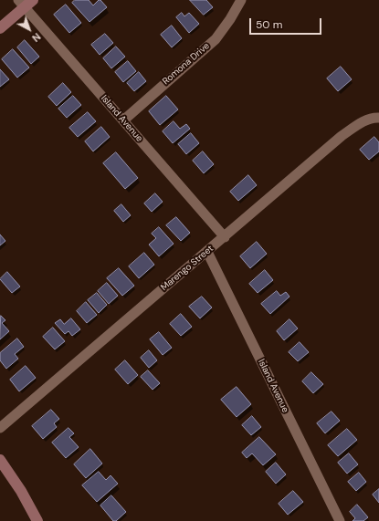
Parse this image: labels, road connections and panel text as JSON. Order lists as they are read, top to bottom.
{
  "streets": {
    "street": ["Romona Drive", "Island Avenue", "Marengo Street"]
  },
  "crossings": [
    ["Romona Drive", "Island Avenue"],
    ["Island Avenue", "Marengo Street"]
  ],
  "scale_bar": "50 m",
  "north": "bottom right"
}
